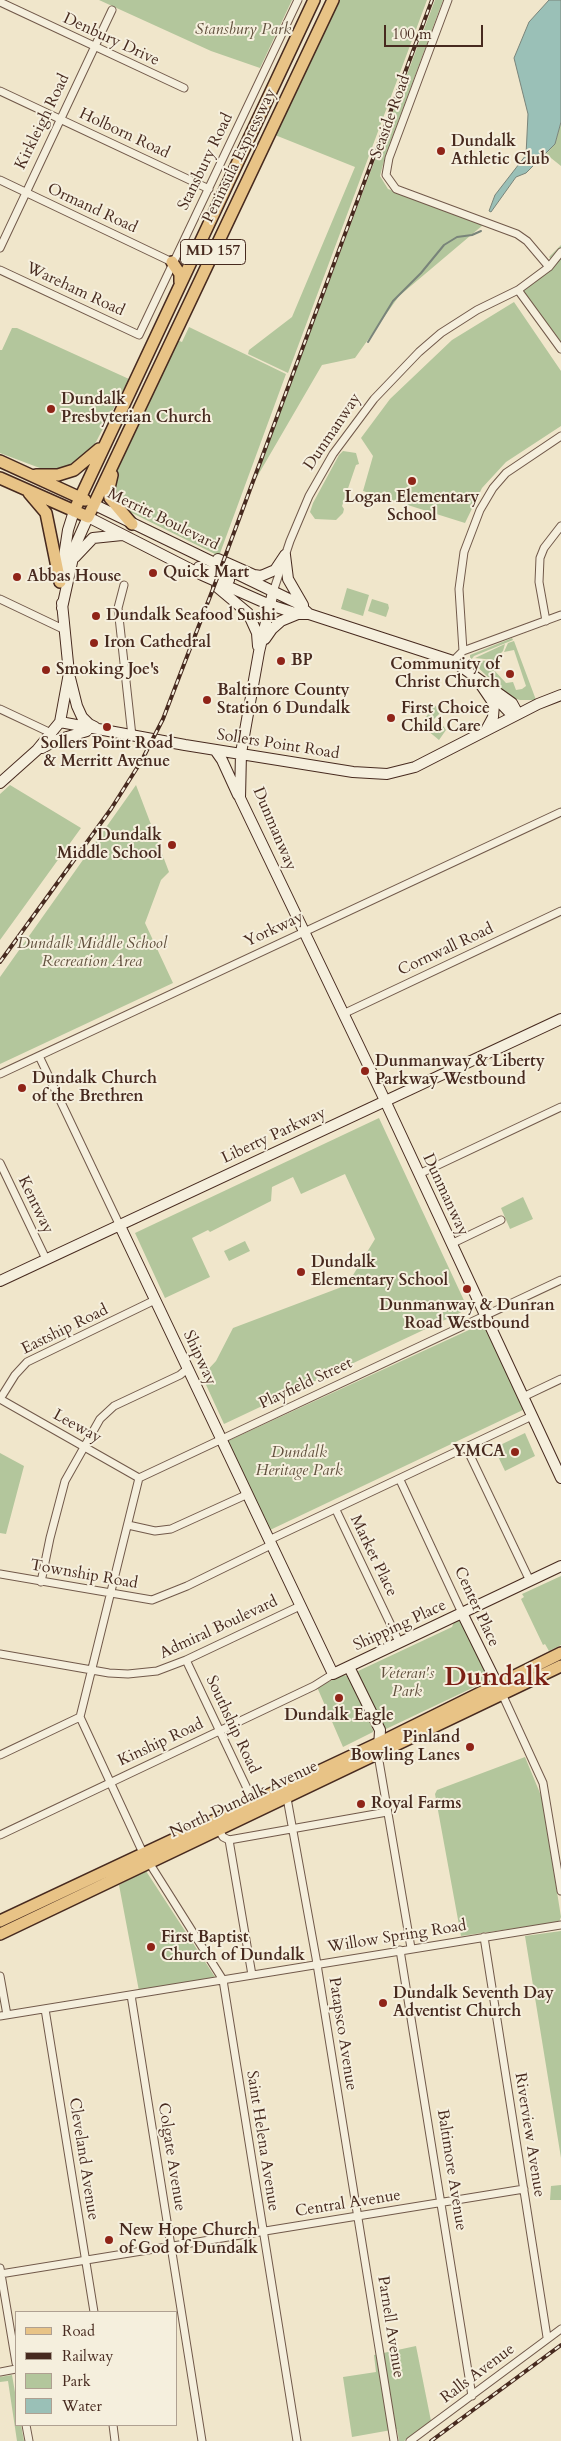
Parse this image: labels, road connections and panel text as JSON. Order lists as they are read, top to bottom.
{
  "streets": {
    "main road": [
      "Peninsula Expressway",
      "MD 157",
      "Merritt Boulevard",
      "North Dundalk Avenue"
    ],
    "street": [
      "Denbury Drive",
      "Seaside Road",
      "Kirkleigh Road",
      "Holborn Road",
      "Stansbury Road",
      "Ormand Road",
      "Wareham Road",
      "Dunmanway",
      "Sollers Point Road",
      "Yorkway",
      "Cornwall Road",
      "Liberty Parkway",
      "Kentway",
      "Eastship Road",
      "Shipway",
      "Playfield Street",
      "Leeway",
      "Market Place",
      "Township Road",
      "Center Place",
      "Shipping Place",
      "Admiral Boulevard",
      "Southship Road",
      "Kinship Road",
      "Willow Spring Road",
      "Patapsco Avenue",
      "Riverview Avenue",
      "Saint Helena Avenue",
      "Colgate Avenue",
      "Cleveland Avenue",
      "Baltimore Avenue",
      "Central Avenue",
      "Parnell Avenue",
      "Ralls Avenue"
    ]
  },
  "crossings": [
    ["Denbury Drive", "Kirkleigh Road"],
    ["Seaside Road", "Dunmanway"],
    ["Kirkleigh Road", "Holborn Road"],
    ["Kirkleigh Road", "Ormand Road"],
    ["Holborn Road", "Stansbury Road"],
    ["Peninsula Expressway", "MD 157"],
    ["Peninsula Expressway", "Merritt Boulevard"],
    ["Stansbury Road", "Ormand Road"],
    ["Stansbury Road", "Wareham Road"],
    ["MD 157", "Merritt Boulevard"],
    ["Dunmanway", "Merritt Boulevard"],
    ["Dunmanway", "Sollers Point Road"],
    ["Dunmanway", "Yorkway"],
    ["Dunmanway", "Cornwall Road"],
    ["Dunmanway", "Liberty Parkway"],
    ["Dunmanway", "Playfield Street"],
    ["Dunmanway", "Township Road"],
    ["Merritt Boulevard", "Sollers Point Road"],
    ["Yorkway", "Shipway"],
    ["Liberty Parkway", "Kentway"],
    ["Liberty Parkway", "Shipway"],
    ["Eastship Road", "Shipway"],
    ["Eastship Road", "Leeway"],
    ["Shipway", "Playfield Street"],
    ["Shipway", "Township Road"],
    ["Shipway", "Shipping Place"],
    ["Shipway", "Admiral Boulevard"],
    ["Shipway", "Kinship Road"],
    ["Playfield Street", "Leeway"],
    ["Market Place", "Township Road"],
    ["Market Place", "Shipping Place"],
    ["Township Road", "Center Place"],
    ["Center Place", "Shipping Place"],
    ["Center Place", "North Dundalk Avenue"],
    ["Shipping Place", "Kinship Road"],
    ["Admiral Boulevard", "Southship Road"],
    ["Southship Road", "Kinship Road"],
    ["Southship Road", "North Dundalk Avenue"],
    ["Kinship Road", "Saint Helena Avenue"],
    ["North Dundalk Avenue", "Patapsco Avenue"],
    ["North Dundalk Avenue", "Saint Helena Avenue"],
    ["Willow Spring Road", "Patapsco Avenue"],
    ["Willow Spring Road", "Riverview Avenue"],
    ["Willow Spring Road", "Saint Helena Avenue"],
    ["Willow Spring Road", "Colgate Avenue"],
    ["Willow Spring Road", "Cleveland Avenue"],
    ["Willow Spring Road", "Baltimore Avenue"],
    ["Patapsco Avenue", "Central Avenue"],
    ["Patapsco Avenue", "Parnell Avenue"],
    ["Riverview Avenue", "Central Avenue"],
    ["Riverview Avenue", "Ralls Avenue"],
    ["Saint Helena Avenue", "Central Avenue"],
    ["Colgate Avenue", "Central Avenue"],
    ["Cleveland Avenue", "Central Avenue"],
    ["Baltimore Avenue", "Central Avenue"],
    ["Baltimore Avenue", "Ralls Avenue"],
    ["Central Avenue", "Parnell Avenue"]
  ],
  "districts": ["Dundalk"],
  "parks": [
    "Stansbury Park",
    "Dundalk Middle School Recreation Area",
    "Dundalk Heritage Park",
    "Veteran's Park"
  ],
  "places": [
    "Dundalk Athletic Club",
    "Dundalk Presbyterian Church",
    "Logan Elementary School",
    "Quick Mart",
    "Abbas House",
    "Dundalk Seafood Sushi",
    "Iron Cathedral",
    "BP",
    "Smoking Joe's",
    "Community of Christ Church",
    "Baltimore County Station 6 Dundalk",
    "First Choice Child Care",
    "Sollers Point Road & Merritt Avenue",
    "Dundalk Middle School",
    "Dunmanway & Liberty Parkway Westbound",
    "Dundalk Church of the Brethren",
    "Dundalk Elementary School",
    "Dunmanway & Dunran Road Westbound",
    "YMCA",
    "Dundalk Eagle",
    "Pinland Bowling Lanes",
    "Royal Farms",
    "First Baptist Church of Dundalk",
    "Dundalk Seventh Day Adventist Church",
    "New Hope Church of God of Dundalk"
  ],
  "legend": [
    "Road",
    "Railway",
    "Park",
    "Water"
  ],
  "scale_bar": "100 m"
}
